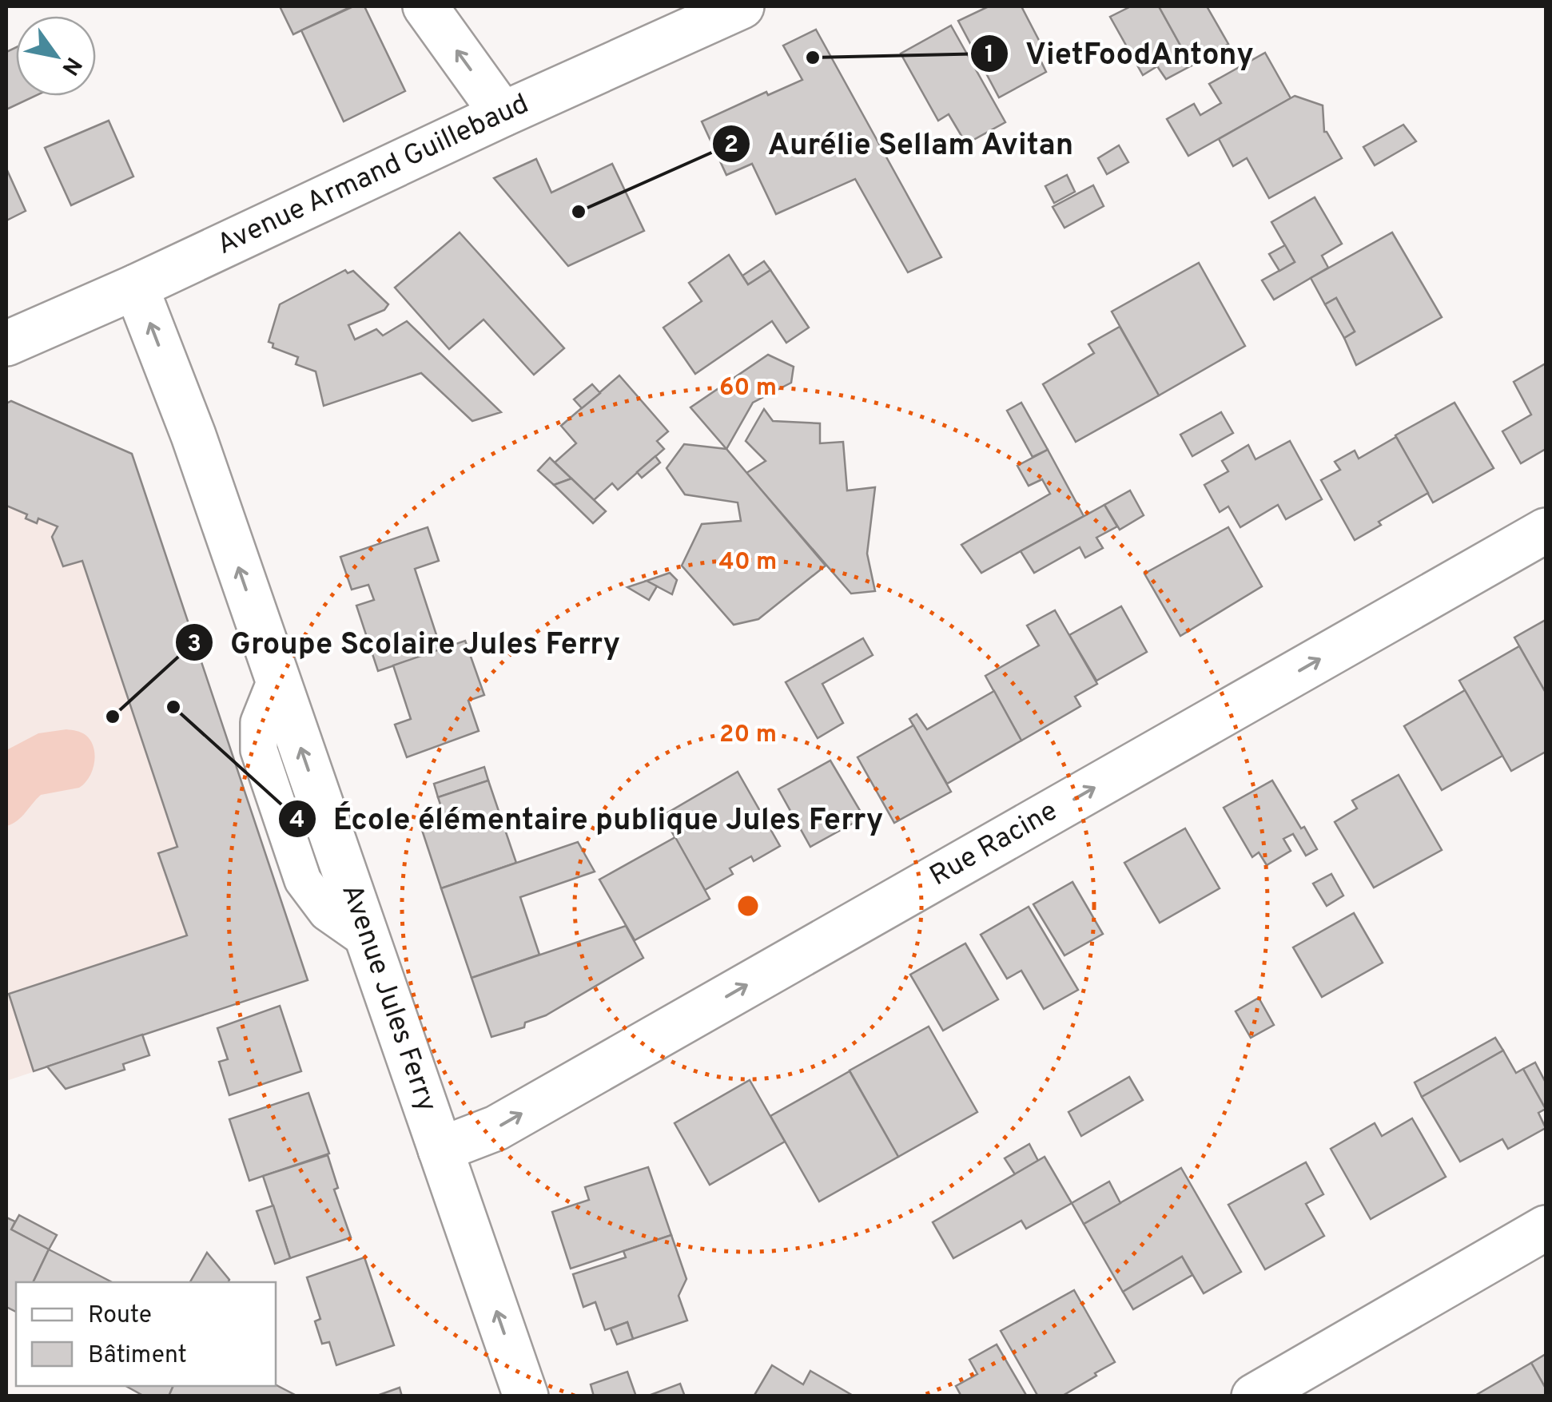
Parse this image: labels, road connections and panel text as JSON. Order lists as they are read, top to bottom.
{
  "streets": {
    "street": ["Avenue Armand Guillebaud", "Rue Racine", "Avenue Jules Ferry"]
  },
  "crossings": [
    ["Avenue Armand Guillebaud", "Avenue Jules Ferry"],
    ["Rue Racine", "Avenue Jules Ferry"]
  ],
  "one_way": ["Rue Racine", "Avenue Jules Ferry"],
  "places": [
    "VietFoodAntony",
    "Aurélie Sellam Avitan",
    "École élémentaire publique Jules Ferry",
    "Groupe Scolaire Jules Ferry"
  ],
  "legend": ["Route", "Bâtiment"],
  "north": "bottom right",
  "rings": ["60 m", "40 m", "20 m"]
}
